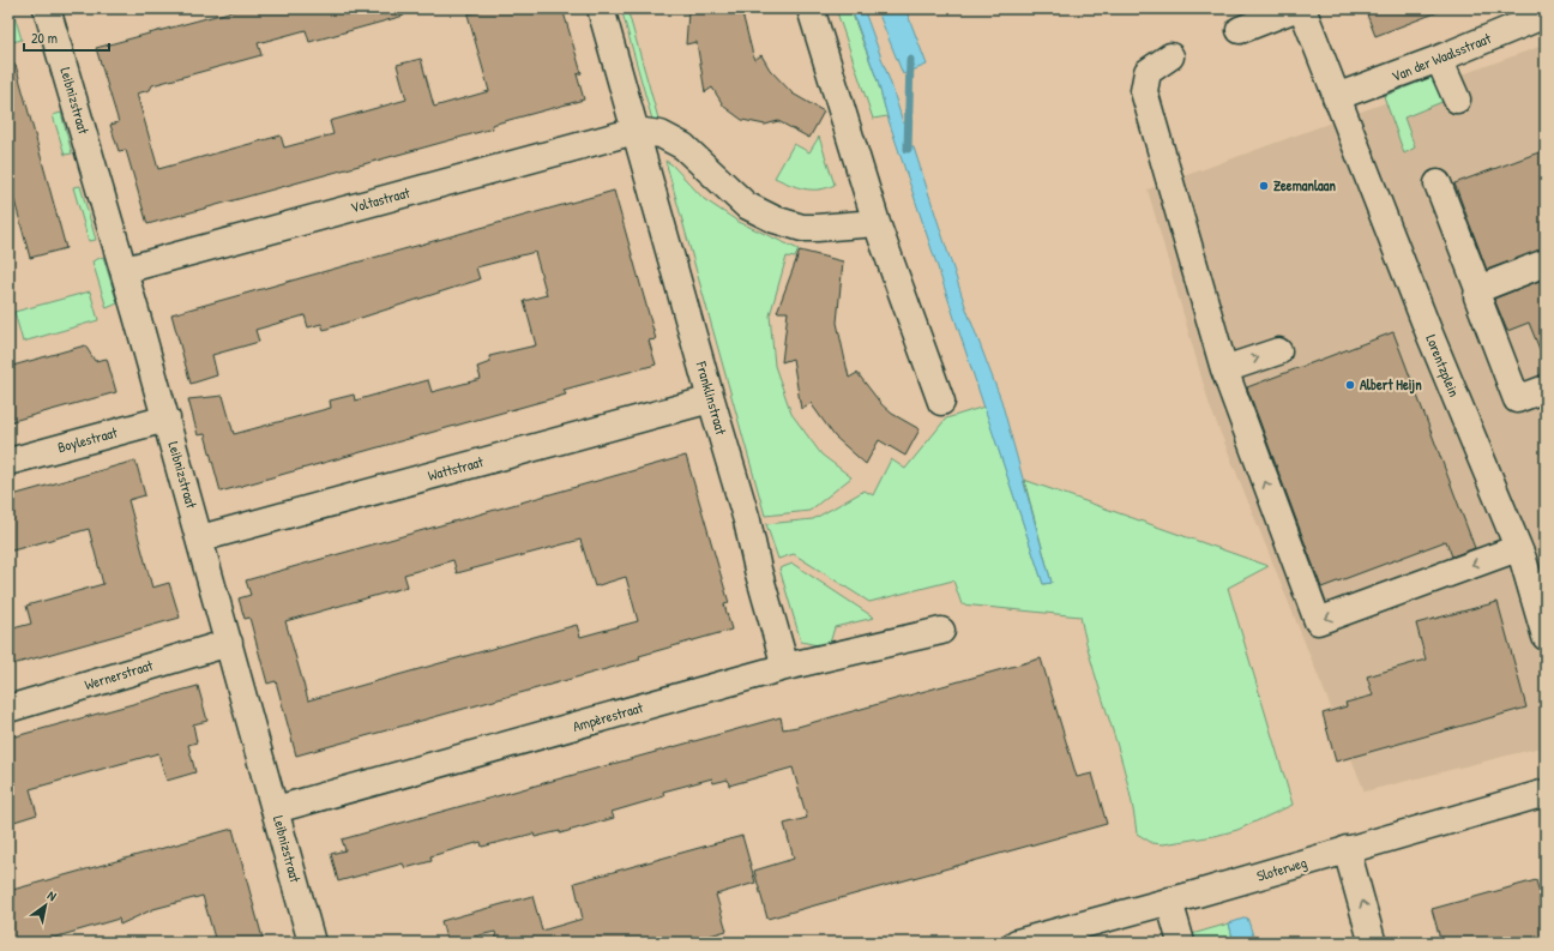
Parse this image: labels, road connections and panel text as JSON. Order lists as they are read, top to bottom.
{
  "streets": {
    "street": [
      "Van der Waalsstraat",
      "Leibnizstraat",
      "Voltastraat",
      "Lorentzplein",
      "Franklinstraat",
      "Boylestraat",
      "Wattstraat",
      "Wernerstraat",
      "Ampèrestraat",
      "Sloterweg"
    ]
  },
  "crossings": [
    ["Van der Waalsstraat", "Lorentzplein"],
    ["Leibnizstraat", "Voltastraat"],
    ["Leibnizstraat", "Boylestraat"],
    ["Leibnizstraat", "Wattstraat"],
    ["Leibnizstraat", "Wernerstraat"],
    ["Leibnizstraat", "Ampèrestraat"],
    ["Voltastraat", "Franklinstraat"],
    ["Franklinstraat", "Wattstraat"],
    ["Franklinstraat", "Ampèrestraat"]
  ],
  "places": ["Zeemanlaan", "Albert Heijn"],
  "scale_bar": "20 m",
  "north": "top right"
}
